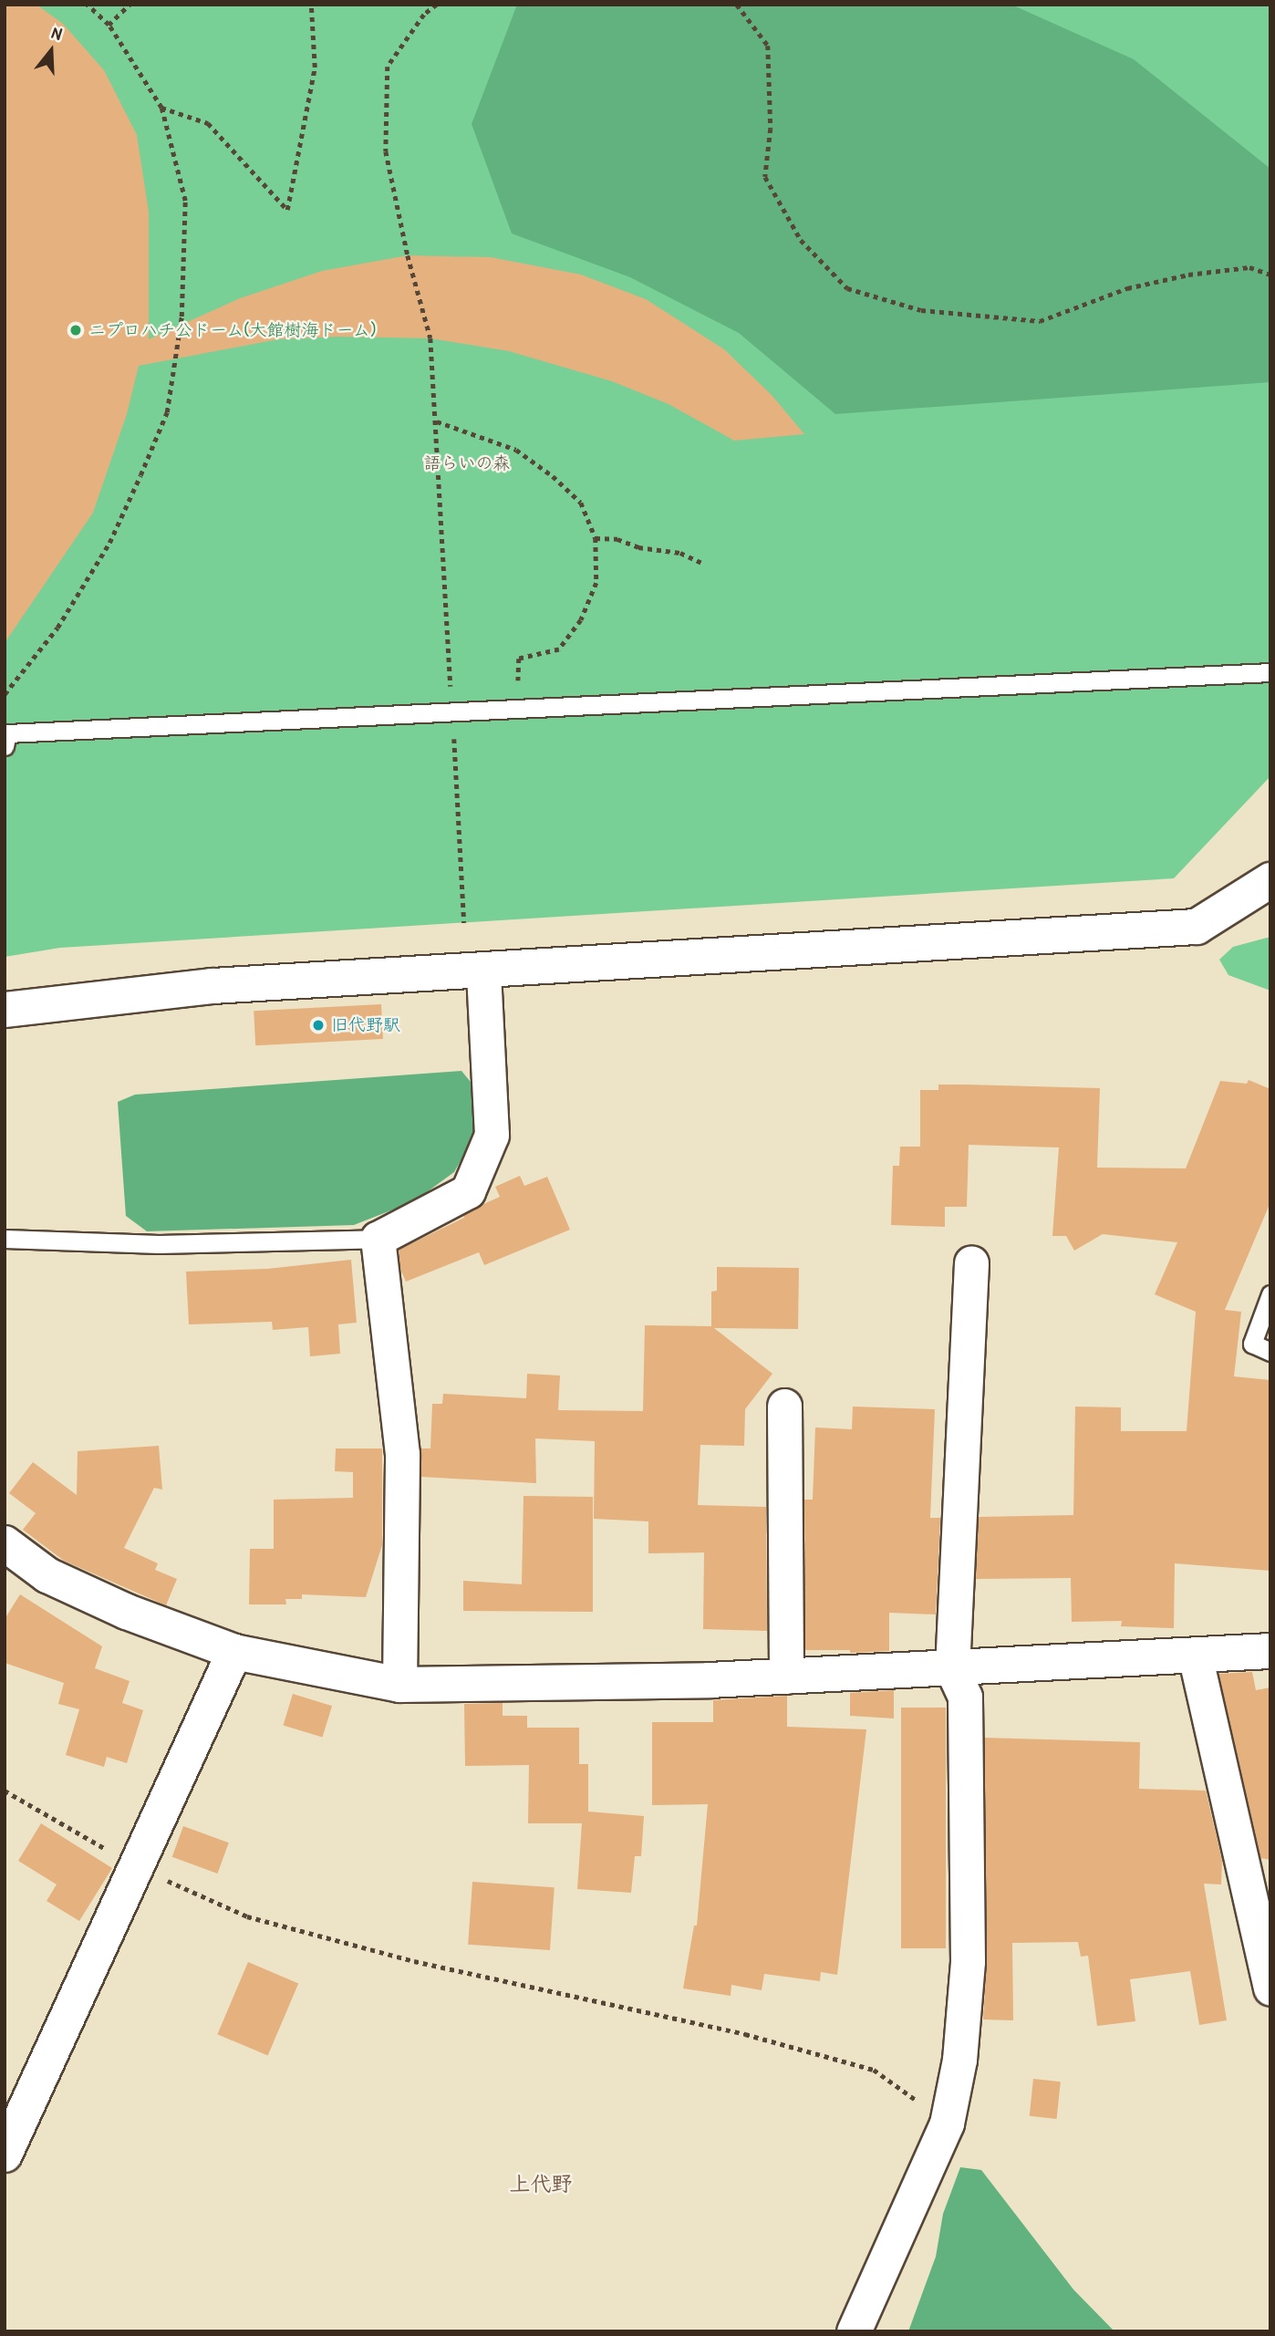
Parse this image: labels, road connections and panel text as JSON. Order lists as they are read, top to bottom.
{
  "districts": ["上代野"],
  "parks": ["語らいの森"],
  "places": ["ニプロハチ公ドーム(大館樹海ドーム)", "旧代野駅"],
  "north": "top"
}
